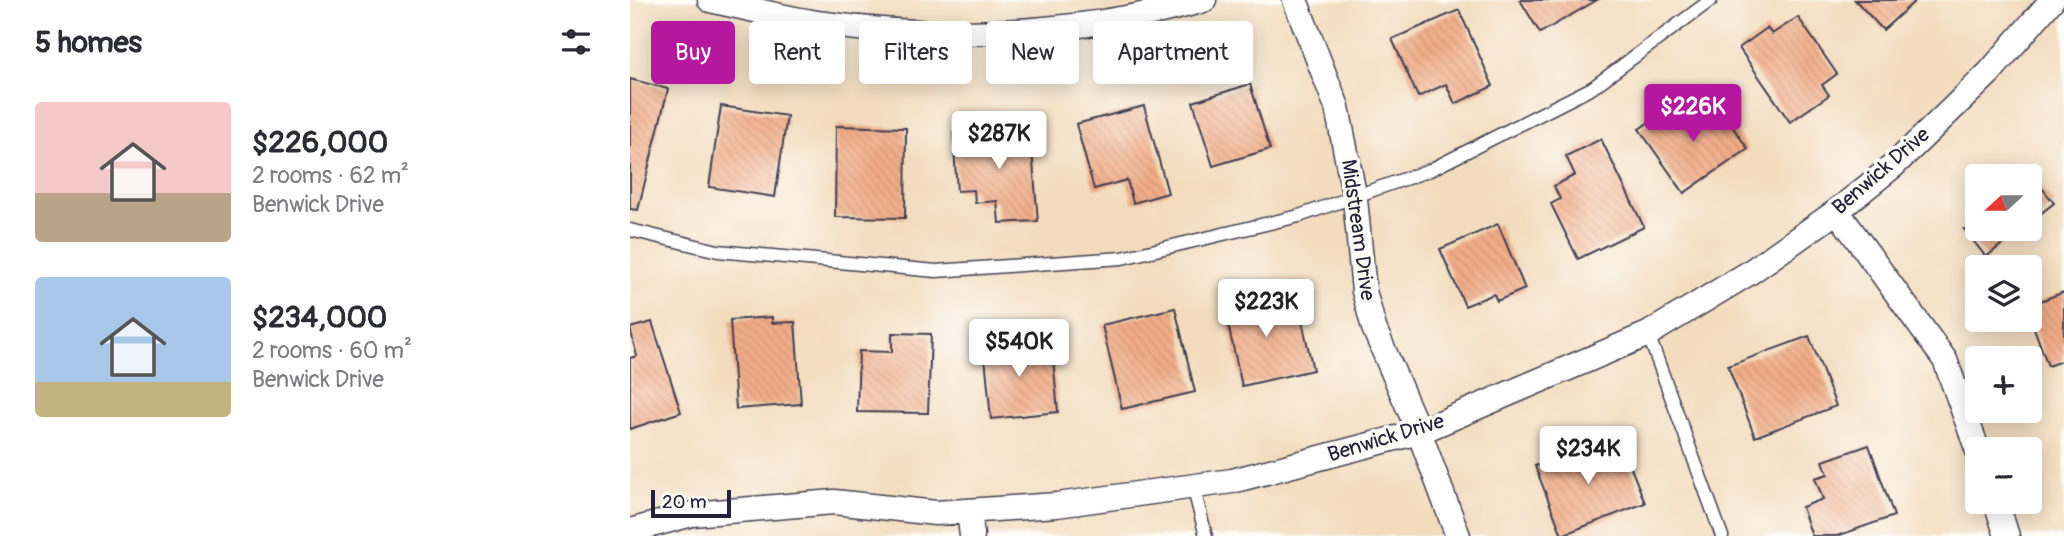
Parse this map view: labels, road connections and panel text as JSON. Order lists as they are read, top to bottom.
{
  "streets": {
    "street": ["Benwick Drive", "Midstream Drive"]
  },
  "crossings": [
    ["Benwick Drive", "Midstream Drive"]
  ],
  "scale_bar": "20 m",
  "north": "left",
  "page": {
    "heading": "5 homes",
    "chip": [
      "Buy",
      "Rent",
      "Filters",
      "New",
      "Apartment"
    ],
    "list": [
      {
        "name": "$226,000",
        "note": "2 rooms · 62 m² · Benwick Drive"
      },
      {
        "name": "$234,000",
        "note": "2 rooms · 60 m² · Benwick Drive"
      }
    ],
    "price": [
      "$226K",
      "$287K",
      "$223K",
      "$540K",
      "$234K"
    ],
    "map_buttons": ["+", "−"],
    "scale": "20 m"
  }
}
